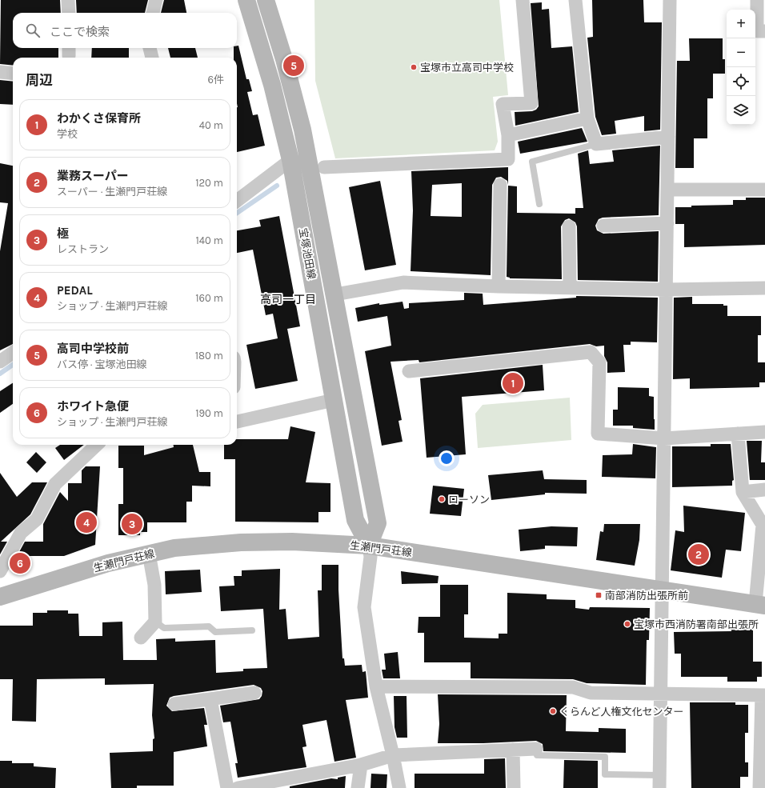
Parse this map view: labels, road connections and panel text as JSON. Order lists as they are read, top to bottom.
{
  "streets": {
    "street": ["宝塚池田線", "生瀬門戸荘線"]
  },
  "crossings": [
    ["宝塚池田線", "生瀬門戸荘線"]
  ],
  "districts": ["高司一丁目"],
  "places": {
    "other": [
      "宝塚市立高司中学校",
      "ローソン",
      "宝塚市西消防署南部出張所",
      "くらんど人権文化センター"
    ],
    "transit": ["南部消防出張所前"]
  },
  "page": {
    "map_buttons": ["+", "−"],
    "search": "ここで検索",
    "pins": [
      "5",
      "1",
      "4",
      "3",
      "2",
      "6"
    ],
    "heading": ["周辺", "6件"],
    "list": [
      {
        "mark": "1",
        "name": "わかくさ保育所",
        "note": "学校",
        "value": "40 m"
      },
      {
        "mark": "2",
        "name": "業務スーパー",
        "note": "スーパー · 生瀬門戸荘線",
        "value": "120 m"
      },
      {
        "mark": "3",
        "name": "極",
        "note": "レストラン",
        "value": "140 m"
      },
      {
        "mark": "4",
        "name": "PEDAL",
        "note": "ショップ · 生瀬門戸荘線",
        "value": "160 m"
      },
      {
        "mark": "5",
        "name": "高司中学校前",
        "note": "バス停 · 宝塚池田線",
        "value": "180 m"
      },
      {
        "mark": "6",
        "name": "ホワイト急便",
        "note": "ショップ · 生瀬門戸荘線",
        "value": "190 m"
      }
    ]
  }
}
